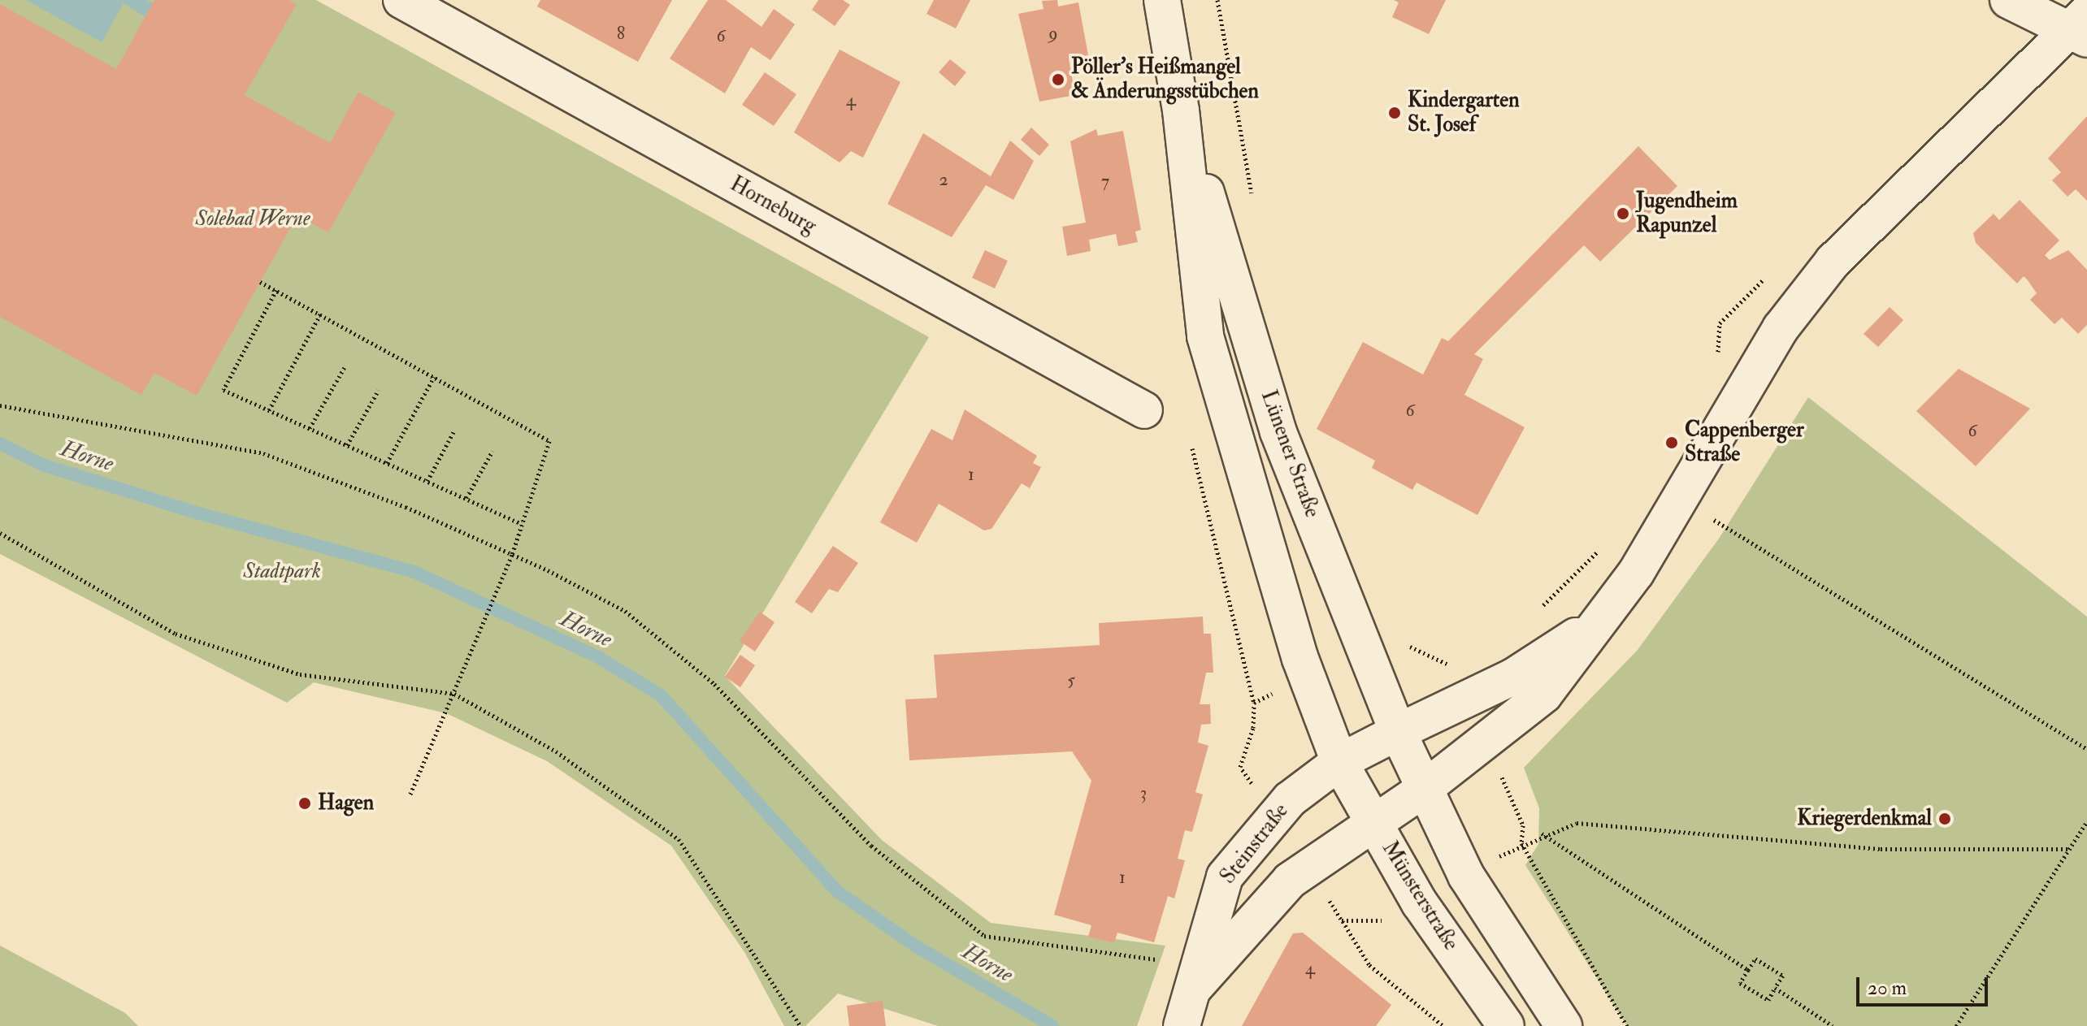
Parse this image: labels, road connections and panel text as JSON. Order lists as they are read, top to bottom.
{
  "streets": {
    "main road": [
      "Horneburg",
      "Lünener Straße",
      "Steinstraße",
      "Münsterstraße"
    ]
  },
  "crossings": [
    ["Lünener Straße", "Steinstraße"],
    ["Lünener Straße", "Münsterstraße"],
    ["Steinstraße", "Münsterstraße"]
  ],
  "water": ["Horne"],
  "parks": ["Solebad Werne", "Stadtpark"],
  "places": [
    "Pöller's Heißmangel & Änderungsstübchen",
    "Kindergarten St. Josef",
    "Jugendheim Rapunzel",
    "Cappenberger Straße",
    "Hagen",
    "Kriegerdenkmal"
  ],
  "house_numbers": [
    "8",
    "9",
    "6",
    "4",
    "2",
    "7",
    "6",
    "6",
    "1",
    "5",
    "3",
    "1",
    "4"
  ],
  "scale_bar": "20 m"
}
